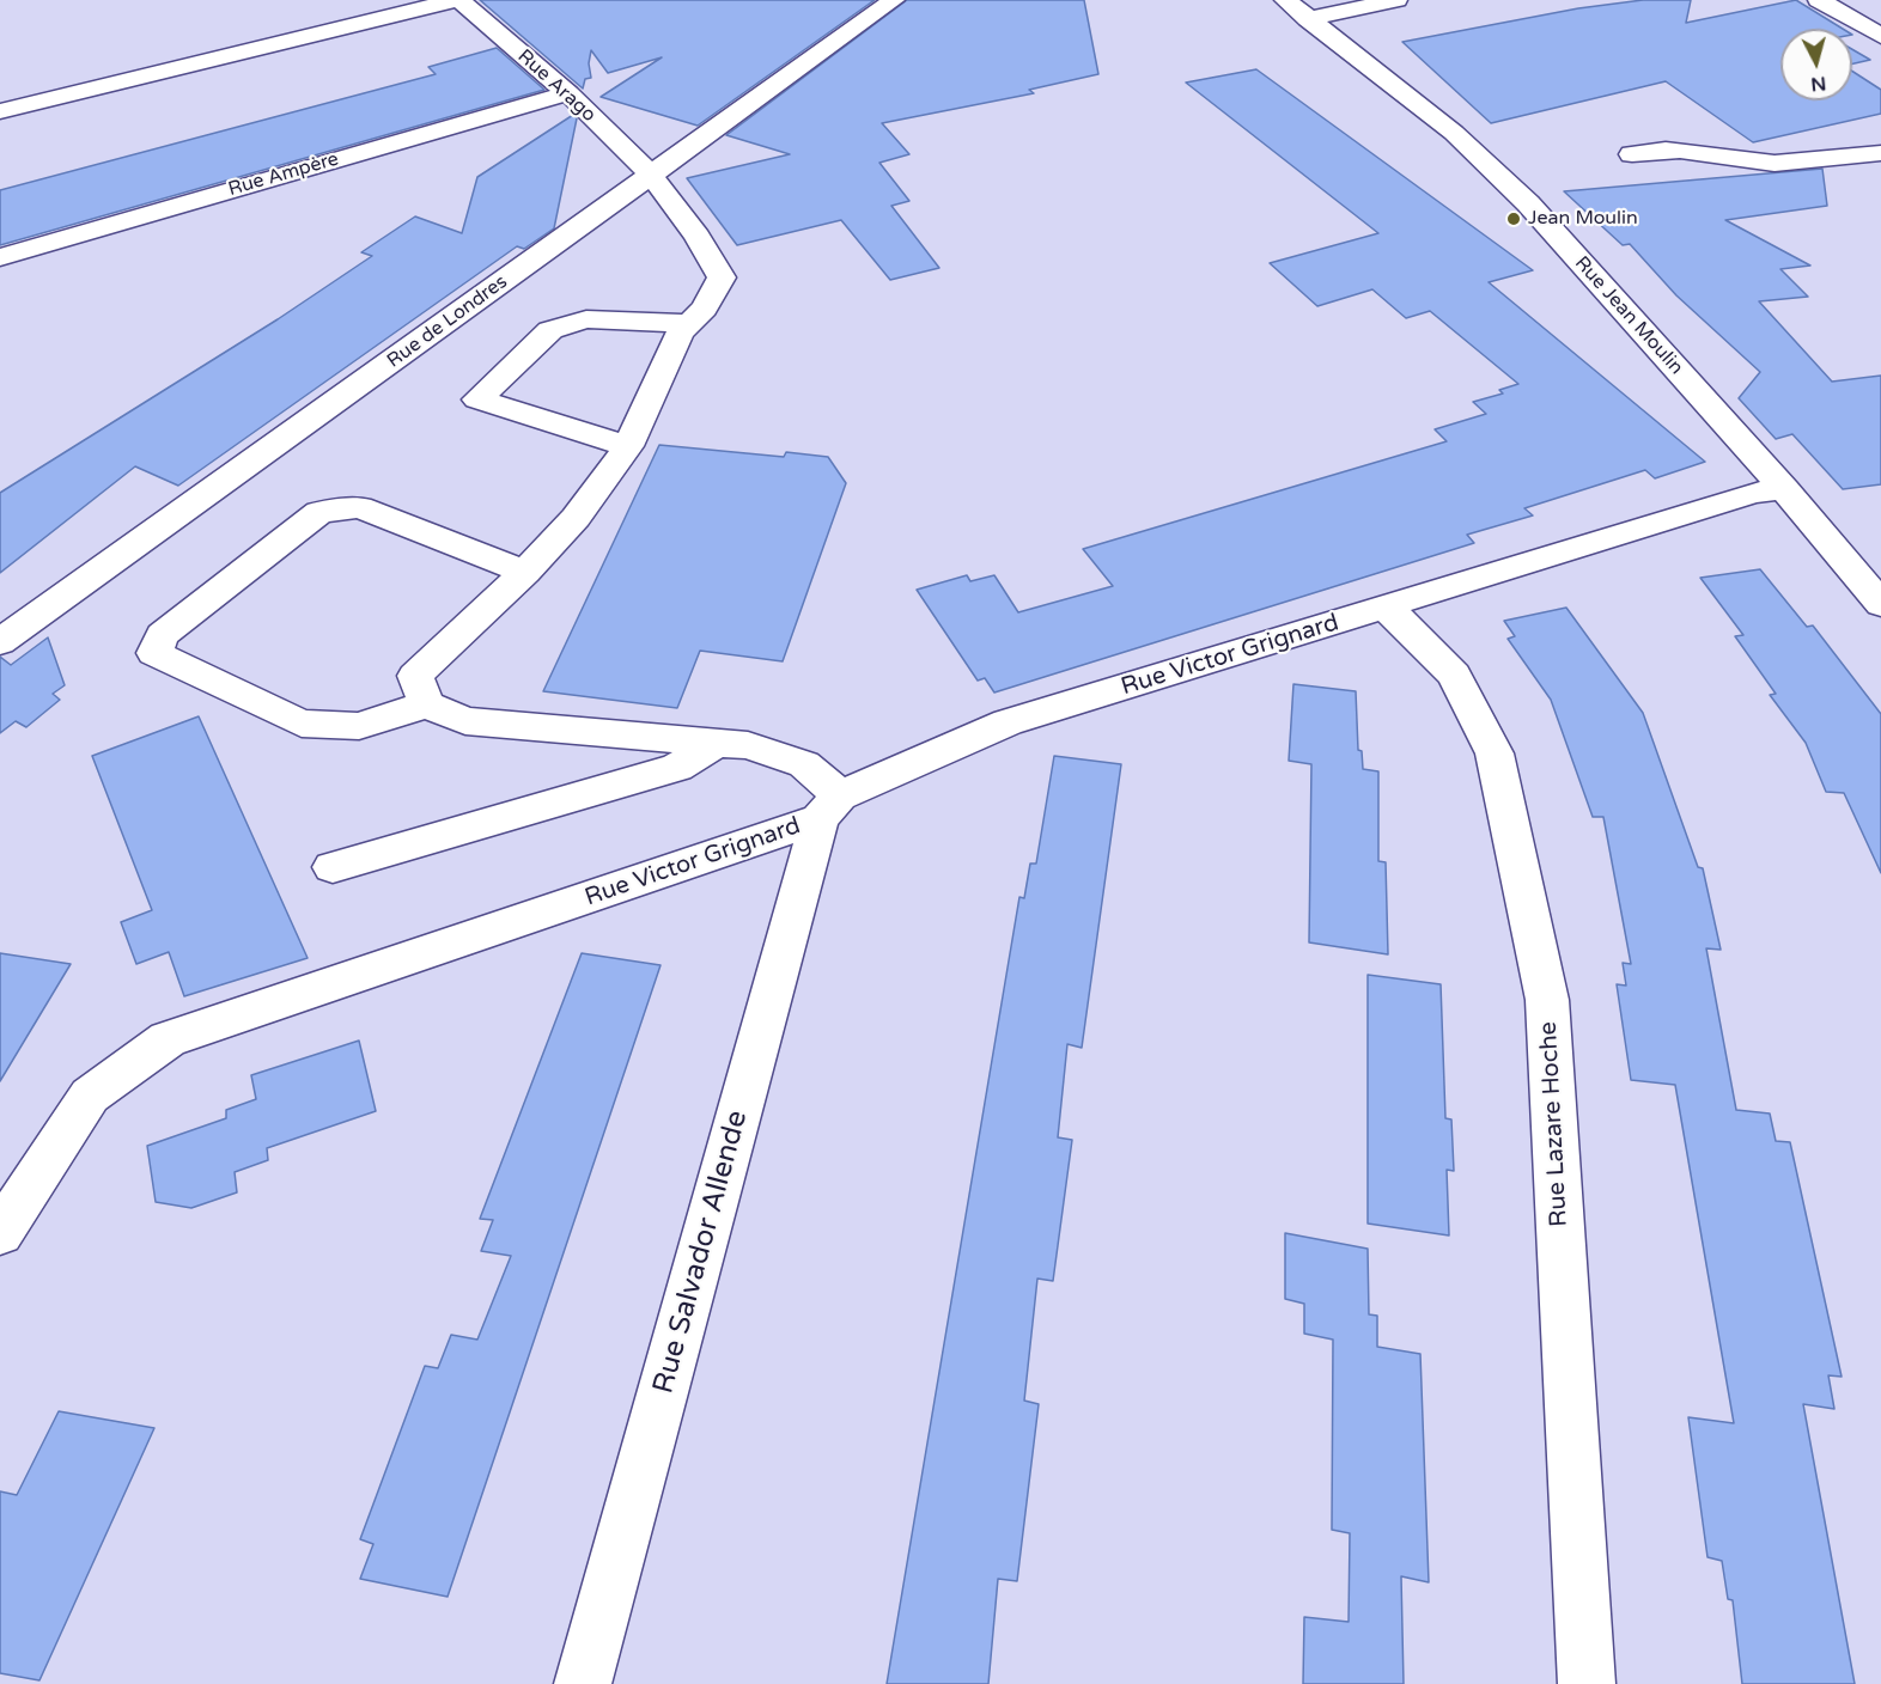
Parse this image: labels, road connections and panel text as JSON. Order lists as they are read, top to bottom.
{
  "streets": {
    "street": [
      "Rue Arago",
      "Rue Ampère",
      "Rue Jean Moulin",
      "Rue de Londres",
      "Rue Victor Grignard",
      "Rue Lazare Hoche",
      "Rue Salvador Allende"
    ]
  },
  "crossings": [
    ["Rue Arago", "Rue Ampère"],
    ["Rue Arago", "Rue de Londres"],
    ["Rue Jean Moulin", "Rue Victor Grignard"],
    ["Rue Victor Grignard", "Rue Lazare Hoche"],
    ["Rue Victor Grignard", "Rue Salvador Allende"]
  ],
  "places": ["Jean Moulin"],
  "north": "bottom"
}
